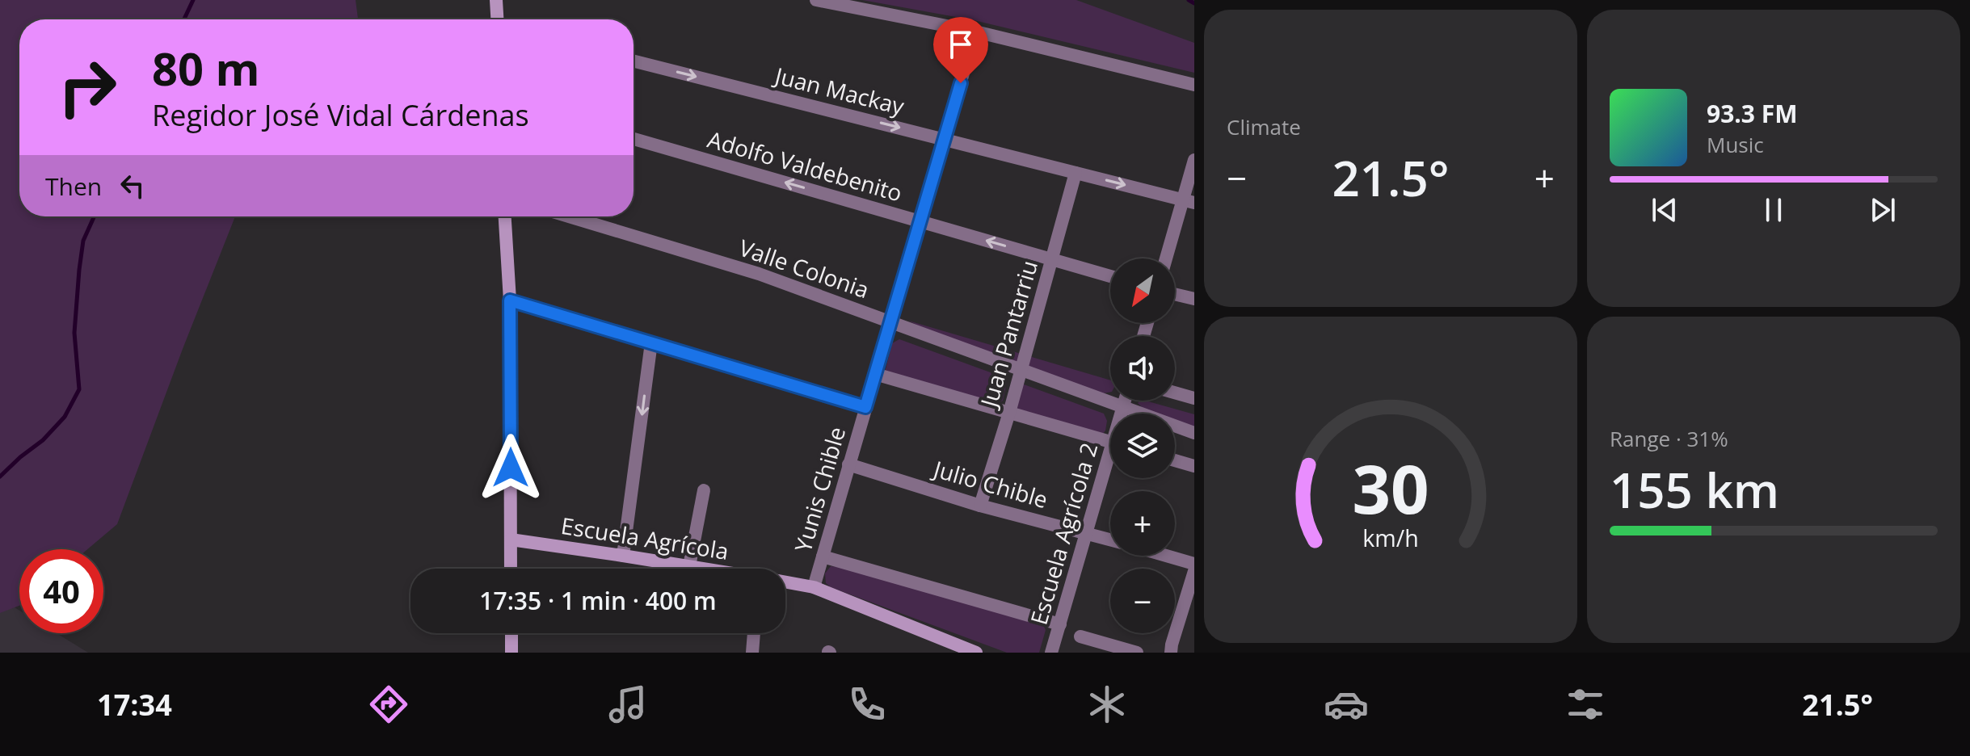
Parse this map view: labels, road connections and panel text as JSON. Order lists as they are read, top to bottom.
{
  "streets": {
    "street": [
      "Juan Mackay",
      "Adolfo Valdebenito",
      "Valle Colonia",
      "Juan Pantarriu",
      "Julio Chible",
      "Yunis Chible",
      "Escuela Agrícola 2",
      "Escuela Agrícola"
    ]
  },
  "crossings": [
    ["Juan Mackay", "Juan Pantarriu"],
    ["Juan Mackay", "Yunis Chible"],
    ["Adolfo Valdebenito", "Juan Pantarriu"],
    ["Adolfo Valdebenito", "Yunis Chible"],
    ["Valle Colonia", "Juan Pantarriu"],
    ["Valle Colonia", "Yunis Chible"],
    ["Valle Colonia", "Escuela Agrícola 2"],
    ["Juan Pantarriu", "Julio Chible"],
    ["Julio Chible", "Yunis Chible"],
    ["Julio Chible", "Escuela Agrícola 2"],
    ["Yunis Chible", "Escuela Agrícola"]
  ],
  "one_way": ["Adolfo Valdebenito"],
  "north": "bottom left",
  "page": {
    "tile": [
      "Climate",
      ["Range · 31%", "155 km"]
    ],
    "turn": ["80 m", "Regidor José Vidal Cárdenas"],
    "song": ["93.3 FM", "Music"],
    "heat": ["−", "21.5°", "+"],
    "then": "Then",
    "map_buttons": ["+", "−"],
    "limit": "40",
    "trip": "17:35 · 1 min · 400 m",
    "tabs": ["17:34", "21.5°"],
    "gauge": ["30", "km/h"]
  }
}
